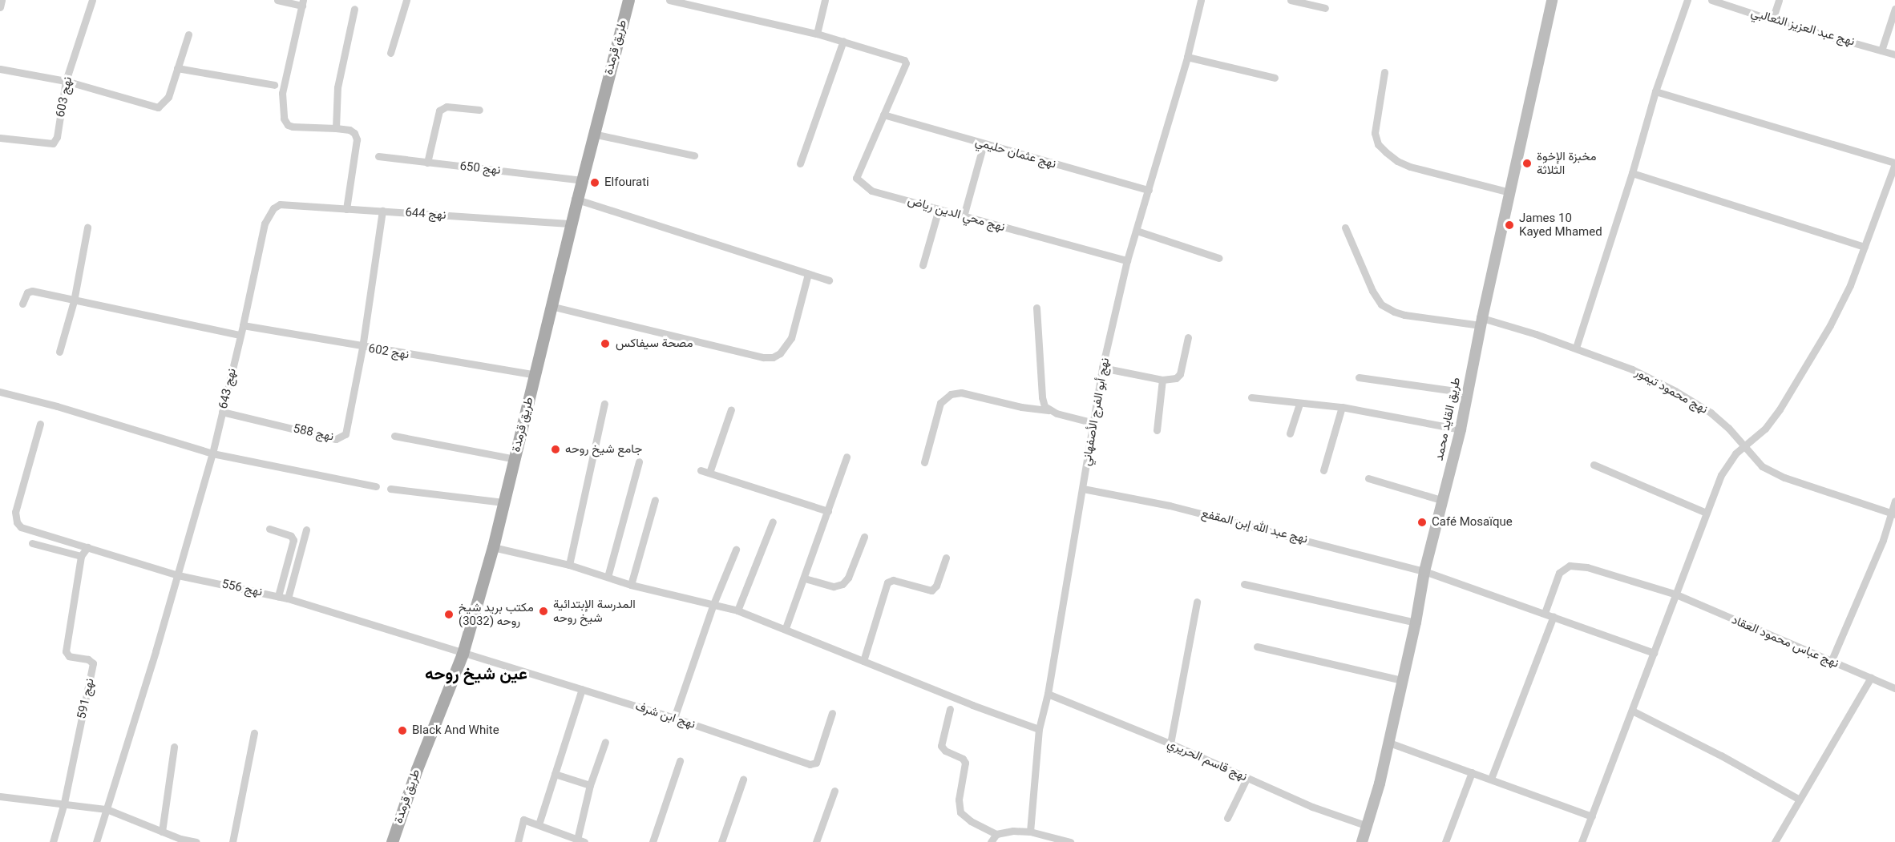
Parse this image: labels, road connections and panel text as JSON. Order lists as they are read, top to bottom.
{
  "streets": {
    "main road": ["طريق قرمدة", "طريق القايد محمد"],
    "street": [
      "نهج عبد العزيز الثعالبي",
      "نهج 603",
      "نهج عثمان حليمي",
      "نهج 650",
      "نهج 644",
      "نهج محي الدين رياض",
      "نهج 602",
      "نهج 643",
      "نهج محمود تيمور",
      "نهج أبو الفرج الأصفهاني",
      "نهج 588",
      "نهج عبد الله إبن المقفع",
      "نهج 556",
      "نهج عباس محمود العقاد",
      "نهج 591",
      "نهج ابن شرف",
      "نهج قاسم الحريري"
    ]
  },
  "crossings": [
    ["طريق قرمدة", "نهج 650"],
    ["طريق قرمدة", "نهج 644"],
    ["طريق قرمدة", "نهج 602"],
    ["طريق قرمدة", "نهج 556"],
    ["طريق قرمدة", "نهج ابن شرف"],
    ["نهج عثمان حليمي", "نهج محي الدين رياض"],
    ["نهج عثمان حليمي", "نهج أبو الفرج الأصفهاني"],
    ["نهج 644", "نهج 643"],
    ["نهج محي الدين رياض", "نهج أبو الفرج الأصفهاني"],
    ["نهج 602", "نهج 643"],
    ["نهج 602", "نهج 588"],
    ["نهج 643", "نهج 588"],
    ["نهج 643", "نهج 556"],
    ["نهج محمود تيمور", "طريق القايد محمد"],
    ["نهج أبو الفرج الأصفهاني", "نهج عبد الله إبن المقفع"],
    ["نهج أبو الفرج الأصفهاني", "نهج قاسم الحريري"],
    ["طريق القايد محمد", "نهج عبد الله إبن المقفع"],
    ["طريق القايد محمد", "نهج قاسم الحريري"],
    ["نهج عبد الله إبن المقفع", "نهج عباس محمود العقاد"],
    ["نهج 556", "نهج 591"],
    ["نهج 556", "نهج ابن شرف"]
  ],
  "districts": ["عين شيخ روحه"],
  "places": [
    "مخبزة الإخوة الثلاثة",
    "Elfourati",
    "James 10 Kayed Mhamed",
    "مصحة سيفاكس",
    "جامع شيخ روحه",
    "Café Mosaïque",
    "المدرسة الإبتدائية شيخ روحه",
    "مكتب بريد شيخ روحه (3032)",
    "Black And White"
  ]
}
